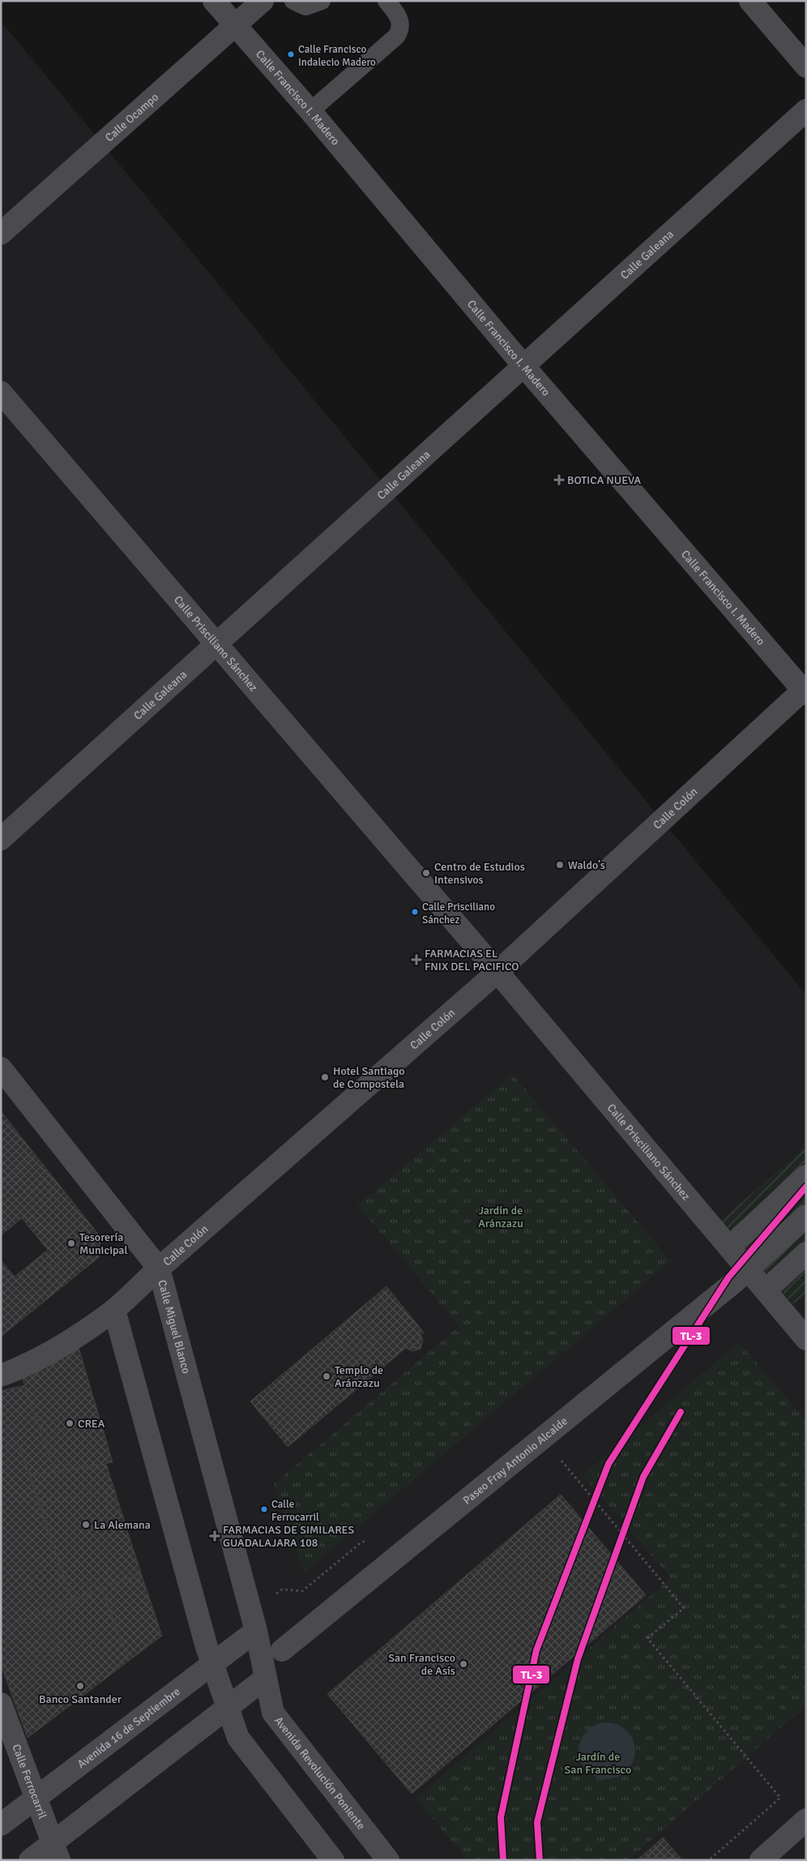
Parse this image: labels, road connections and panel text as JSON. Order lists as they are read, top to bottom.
{
  "streets": {
    "street": [
      "Calle Francisco I. Madero",
      "Calle Ocampo",
      "Calle Galeana",
      "Calle Prisciliano Sánchez",
      "Calle Colón",
      "Calle Miguel Blanco",
      "Paseo Fray Antonio Alcalde",
      "Avenida 16 de Septiembre",
      "Avenida Revolución Poniente",
      "Calle Ferrocarril"
    ]
  },
  "crossings": [
    ["Calle Francisco I. Madero", "Calle Ocampo"],
    ["Calle Francisco I. Madero", "Calle Galeana"],
    ["Calle Francisco I. Madero", "Calle Colón"],
    ["Calle Galeana", "Calle Prisciliano Sánchez"],
    ["Calle Prisciliano Sánchez", "Calle Colón"],
    ["Calle Prisciliano Sánchez", "Paseo Fray Antonio Alcalde"],
    ["Calle Colón", "Calle Miguel Blanco"],
    ["Calle Miguel Blanco", "Avenida 16 de Septiembre"],
    ["Calle Miguel Blanco", "Avenida Revolución Poniente"],
    ["Avenida 16 de Septiembre", "Avenida Revolución Poniente"],
    ["Avenida 16 de Septiembre", "Calle Ferrocarril"]
  ],
  "parks": ["Jardín de Aránzazu", "Jardín de San Francisco"],
  "places": {
    "other": [
      "Calle Francisco Indalecio Madero",
      "Waldo’s",
      "Centro de Estudios Intensivos",
      "Calle Prisciliano Sánchez",
      "Hotel Santiago de Compostela",
      "Tesorería Municipal",
      "Templo de Aránzazu",
      "CREA",
      "Calle Ferrocarril",
      "La Alemana",
      "San Francisco de Asís",
      "Banco Santander"
    ],
    "health": ["BOTICA NUEVA", "FARMACIAS EL FNIX DEL PACIFICO", "FARMACIAS DE SIMILARES GUADALAJARA 108"]
  },
  "lines": ["transit line TL-3"]
}
